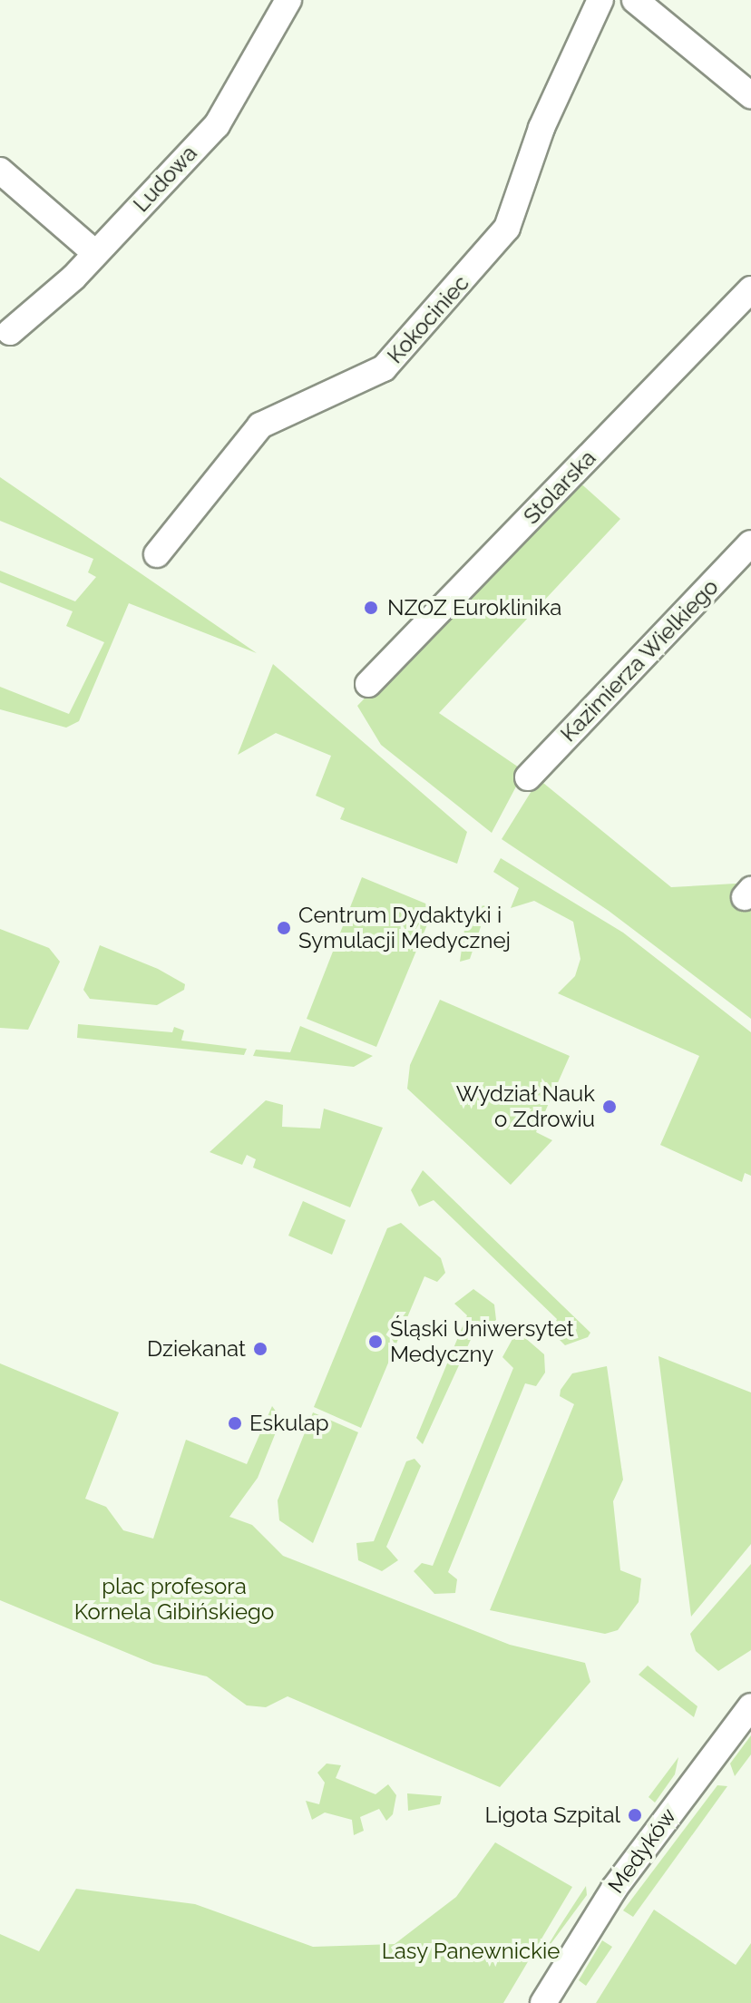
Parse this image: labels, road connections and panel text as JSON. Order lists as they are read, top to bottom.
{
  "streets": {
    "street": [
      "Ludowa",
      "Kokociniec",
      "Stolarska",
      "Kazimierza Wielkiego",
      "Medyków"
    ]
  },
  "parks": ["plac profesora Kornela Gibińskiego", "Lasy Panewnickie"],
  "places": [
    "NZOZ Euroklinika",
    "Centrum Dydaktyki i Symulacji Medycznej",
    "Wydział Nauk o Zdrowiu",
    "Śląski Uniwersytet Medyczny",
    "Dziekanat",
    "Eskulap",
    "Ligota Szpital"
  ]
}
